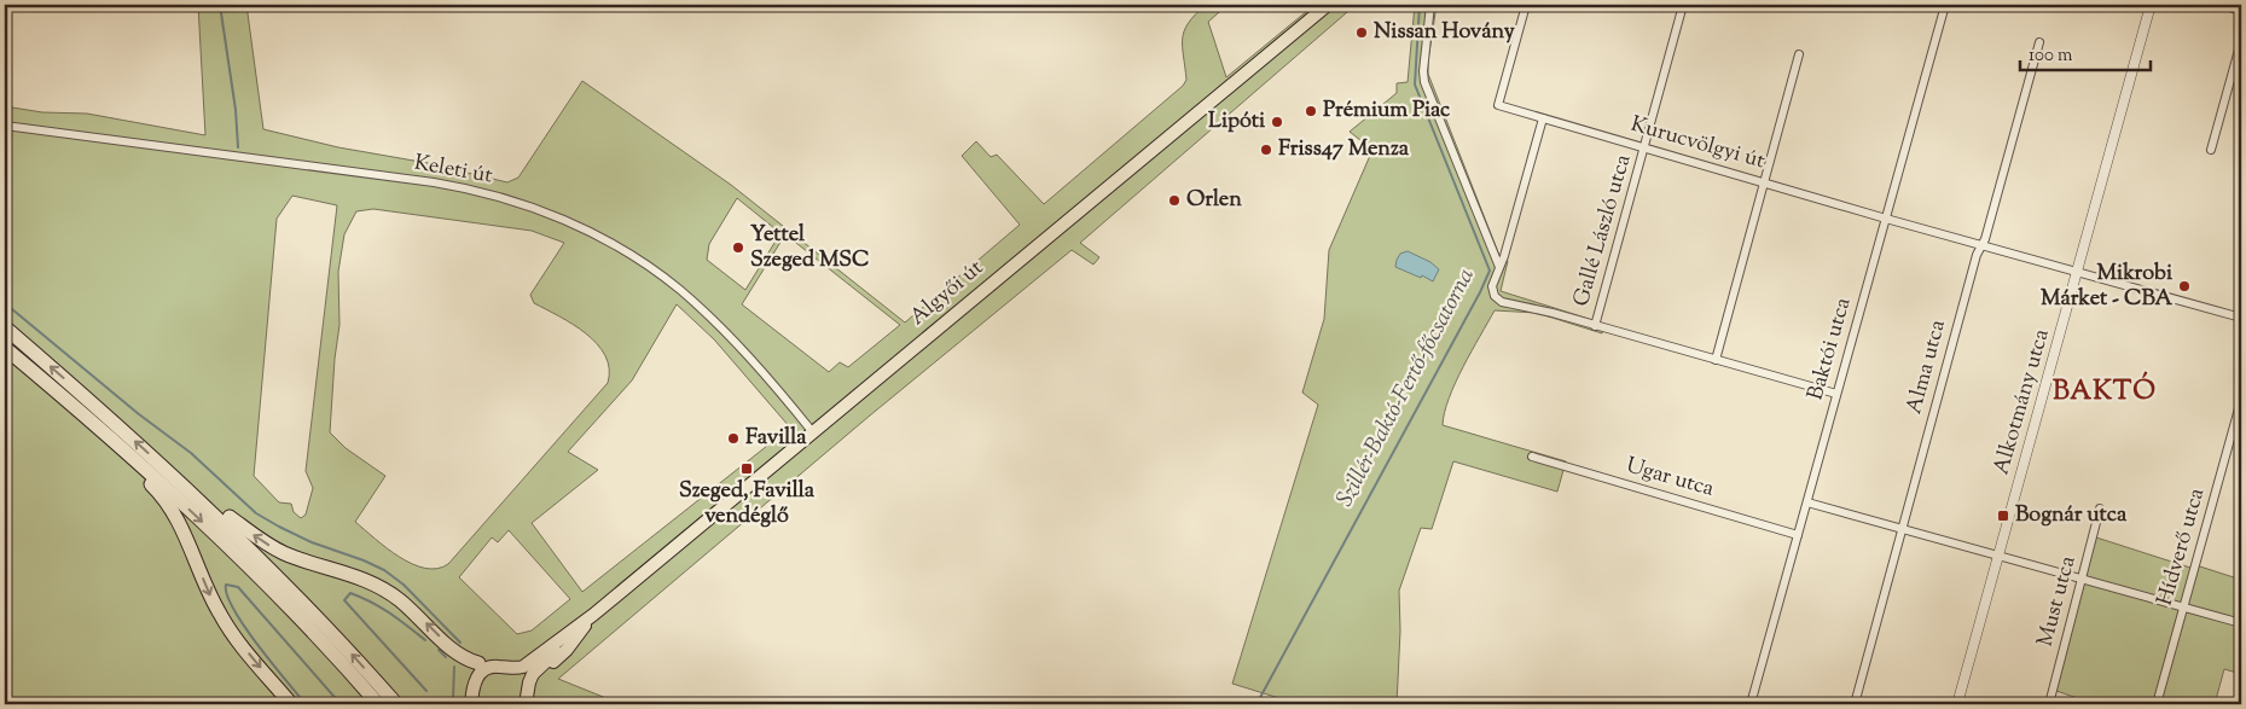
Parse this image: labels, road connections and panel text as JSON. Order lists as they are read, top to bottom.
{
  "streets": {
    "main road": ["Algyői út"],
    "street": [
      "Kurucvölgyi út",
      "Keleti út",
      "Gallé László utca",
      "Baktói utca",
      "Alma utca",
      "Alkotmány utca",
      "Ugar utca",
      "Hídverő utca",
      "Must utca"
    ]
  },
  "crossings": [
    ["Kurucvölgyi út", "Gallé László utca"],
    ["Kurucvölgyi út", "Baktói utca"],
    ["Kurucvölgyi út", "Alma utca"],
    ["Kurucvölgyi út", "Alkotmány utca"],
    ["Keleti út", "Algyői út"],
    ["Baktói utca", "Ugar utca"]
  ],
  "districts": ["BAKTÓ"],
  "water": ["Szillér-Baktó-Fertő-főcsatorna"],
  "places": {
    "other": [
      "Nissan Hovány",
      "Prémium Piac",
      "Lipóti",
      "Friss47 Menza",
      "Orlen",
      "Yettel Szeged MSC",
      "Mikrobi Márket - CBA",
      "Favilla"
    ],
    "transit": ["Szeged, Favilla vendéglő", "Bognár utca"]
  },
  "scale_bar": "100 m"
}
